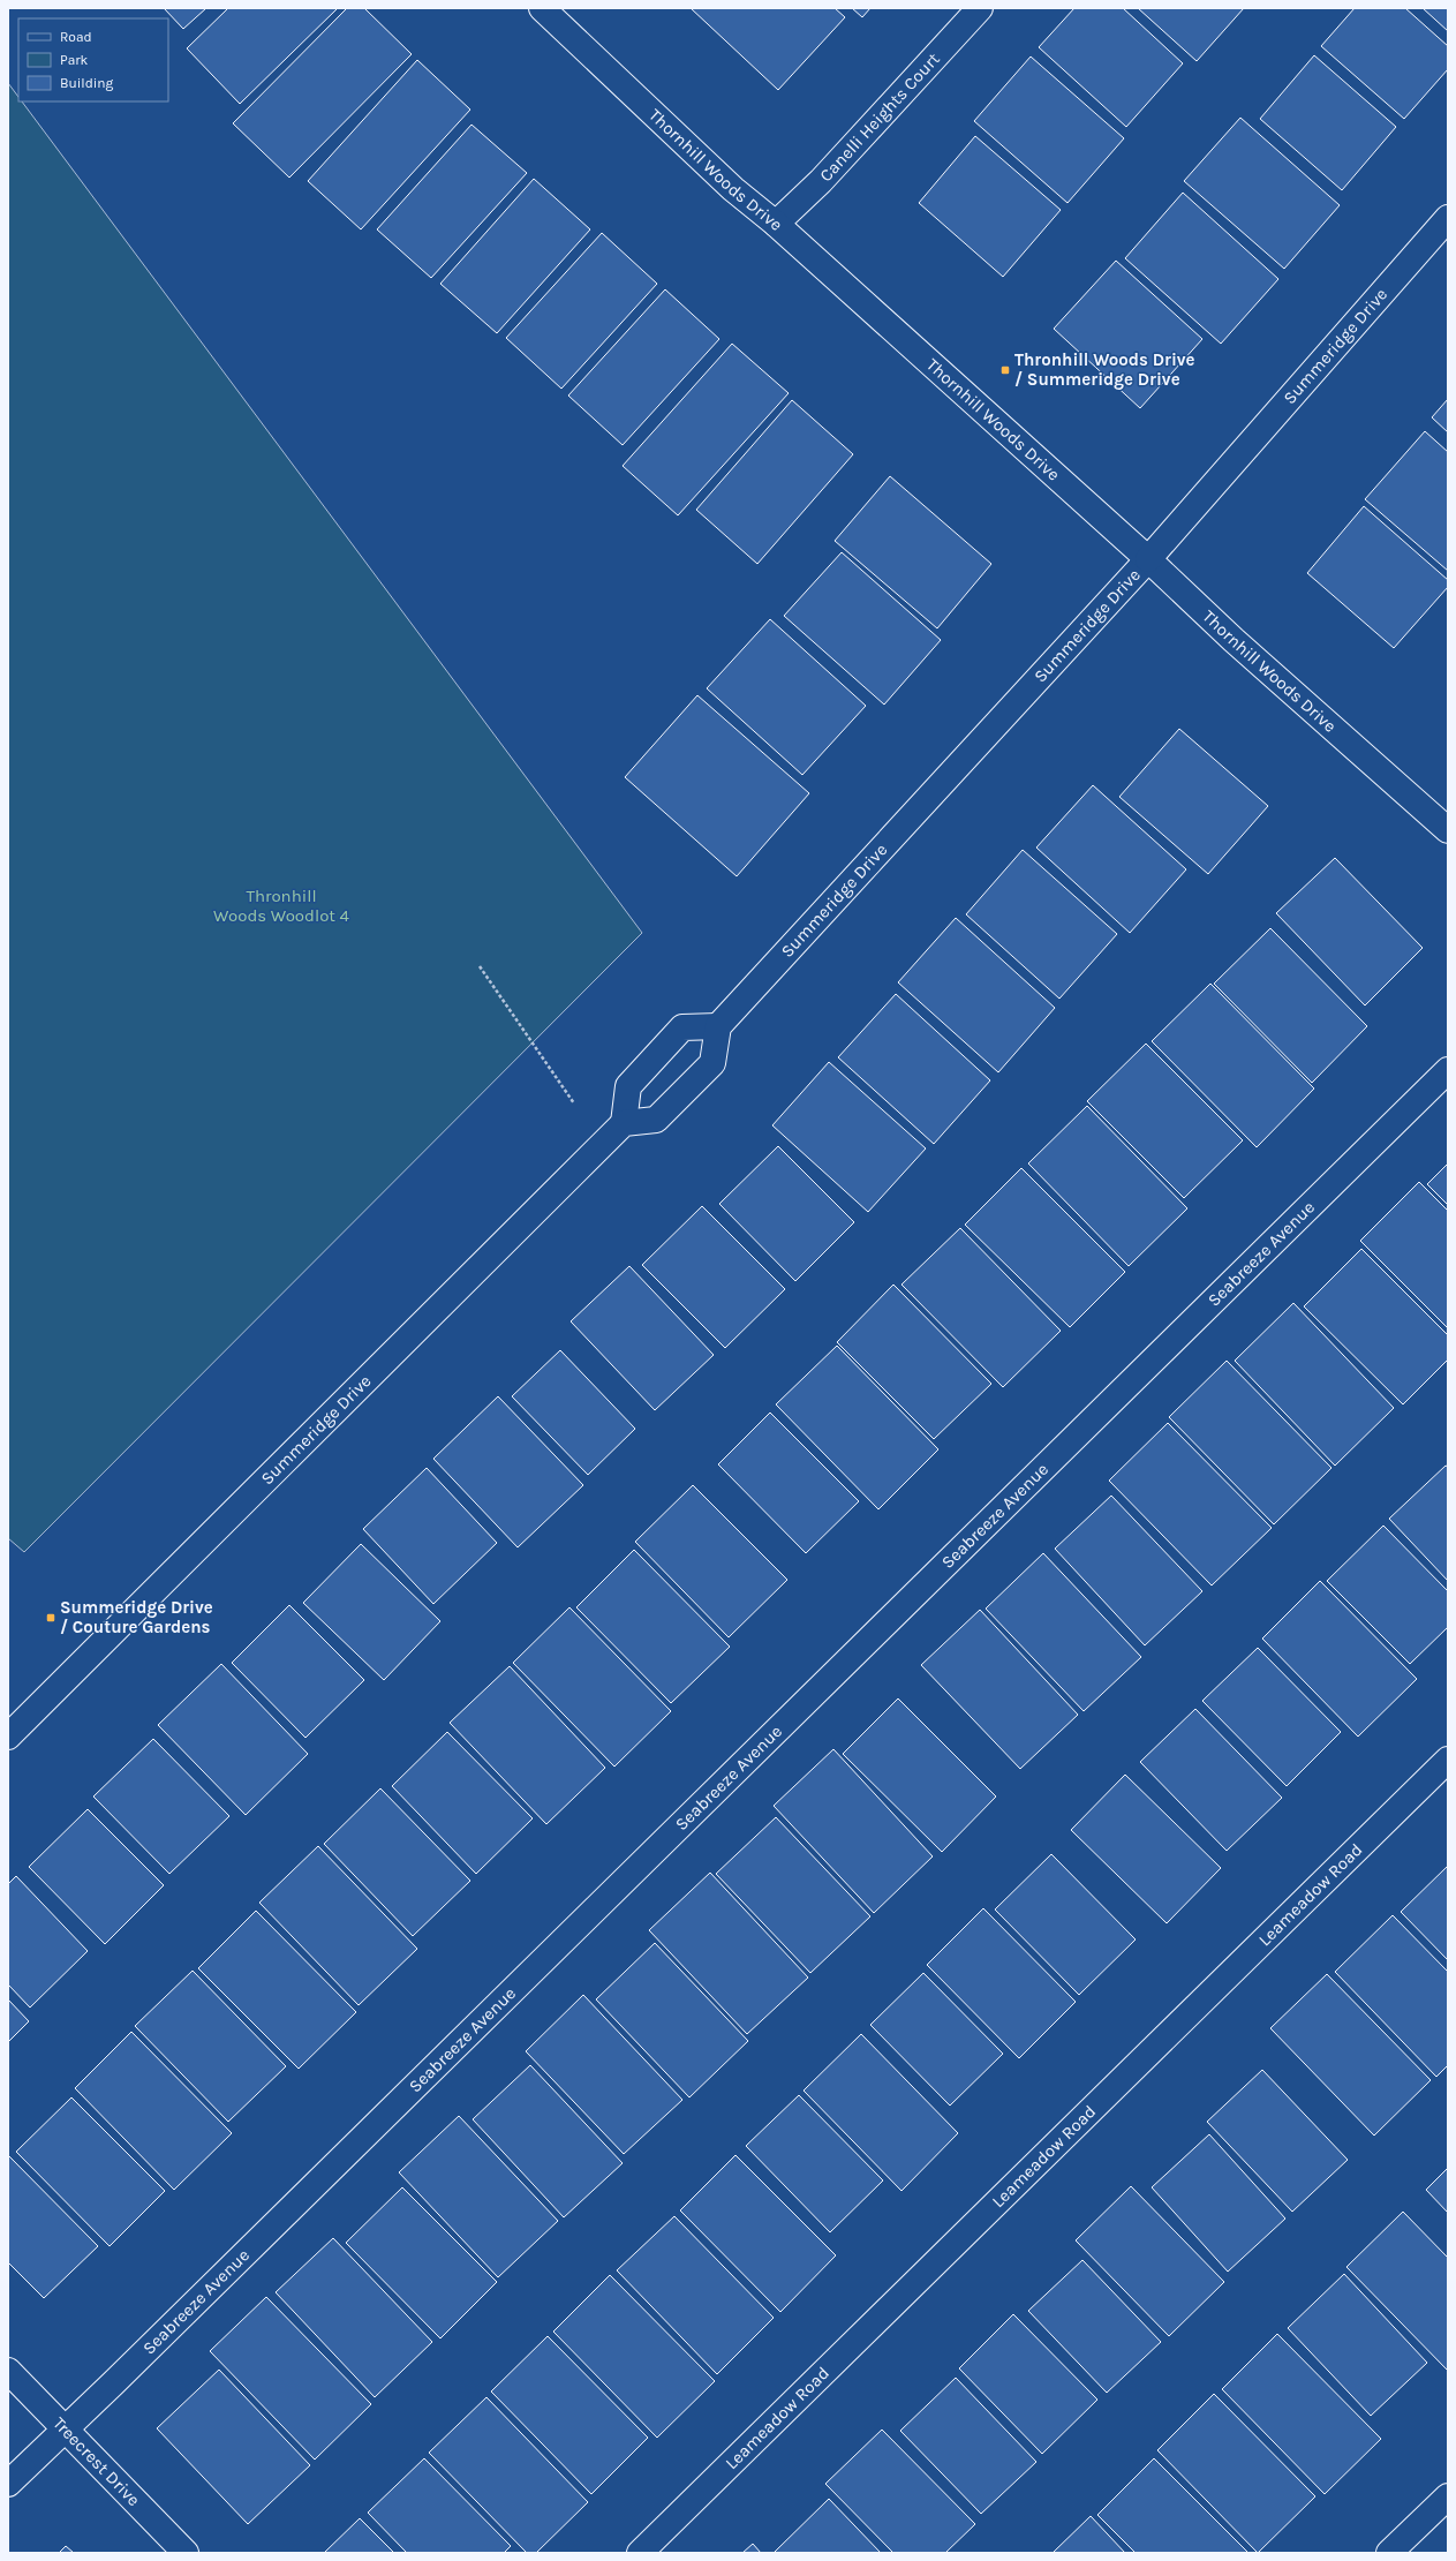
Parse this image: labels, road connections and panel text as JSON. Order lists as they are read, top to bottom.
{
  "streets": {
    "street": [
      "Canelli Heights Court",
      "Thornhill Woods Drive",
      "Summeridge Drive",
      "Seabreeze Avenue",
      "Leameadow Road",
      "Treecrest Drive"
    ]
  },
  "crossings": [
    ["Canelli Heights Court", "Thornhill Woods Drive"],
    ["Thornhill Woods Drive", "Summeridge Drive"],
    ["Seabreeze Avenue", "Treecrest Drive"]
  ],
  "parks": ["Thronhill Woods Woodlot 4"],
  "places": {
    "transit": ["Thronhill Woods Drive / Summeridge Drive", "Summeridge Drive / Couture Gardens"]
  },
  "legend": ["Road", "Park", "Building"]
}
